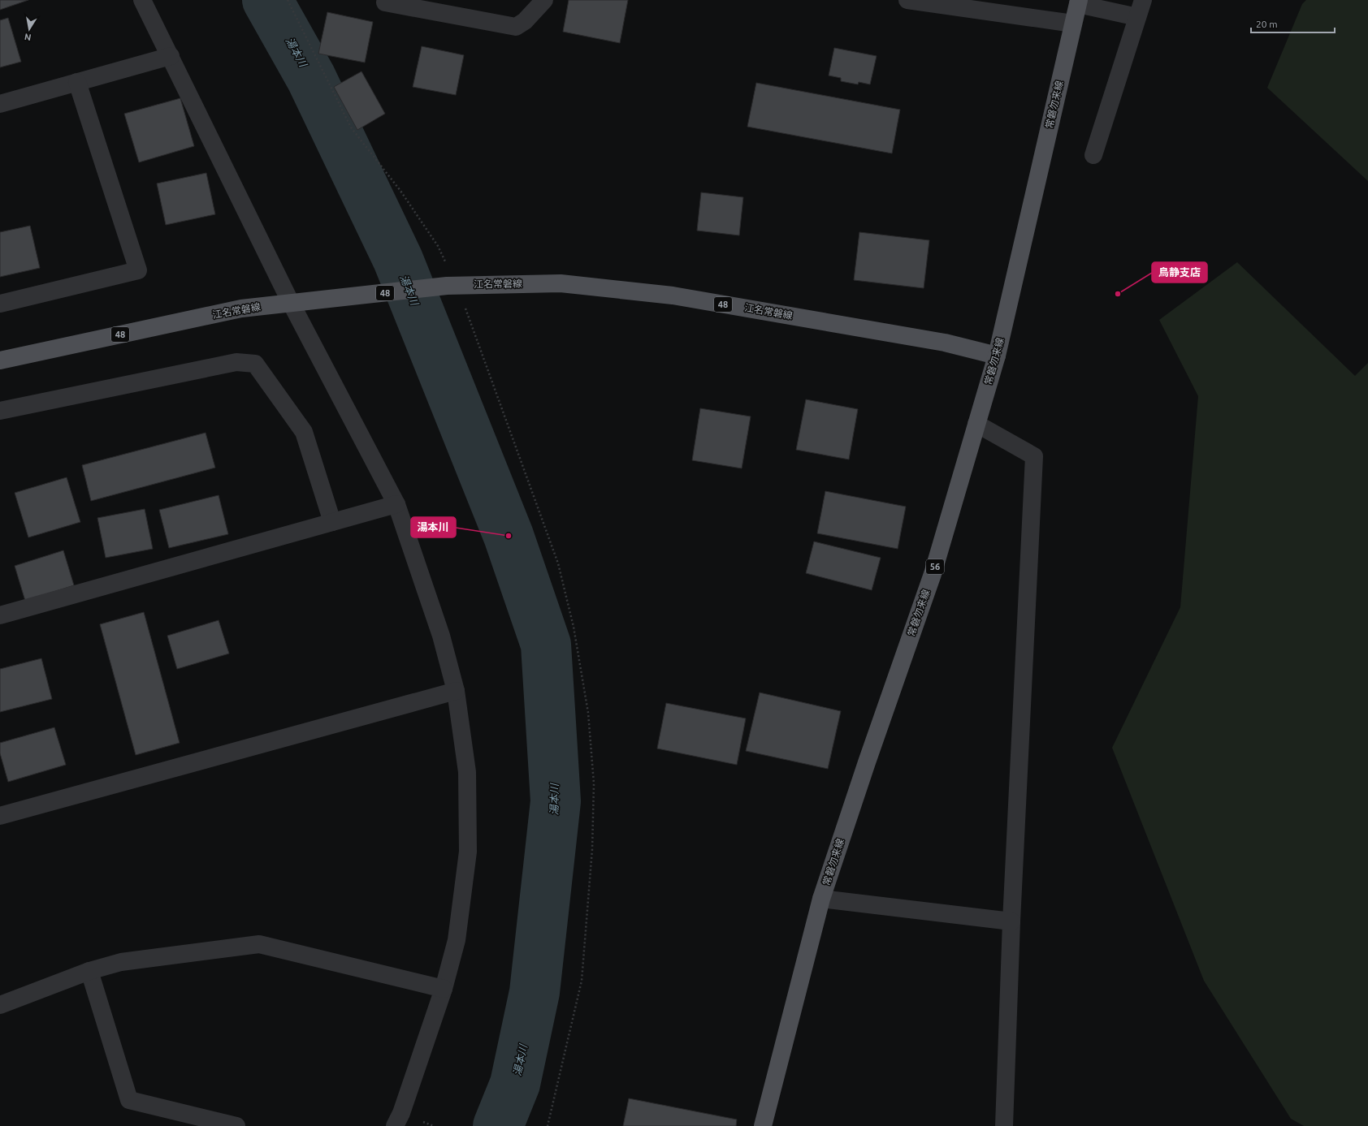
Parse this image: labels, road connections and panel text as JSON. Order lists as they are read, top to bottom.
{
  "streets": {
    "main road": [
      "常磐勿来線",
      "江名常磐線",
      "48",
      "56"
    ]
  },
  "crossings": [
    ["常磐勿来線", "江名常磐線"]
  ],
  "water": ["湯本川"],
  "places": ["鳥静支店", "湯本川"],
  "scale_bar": "20 m",
  "north": "bottom"
}
